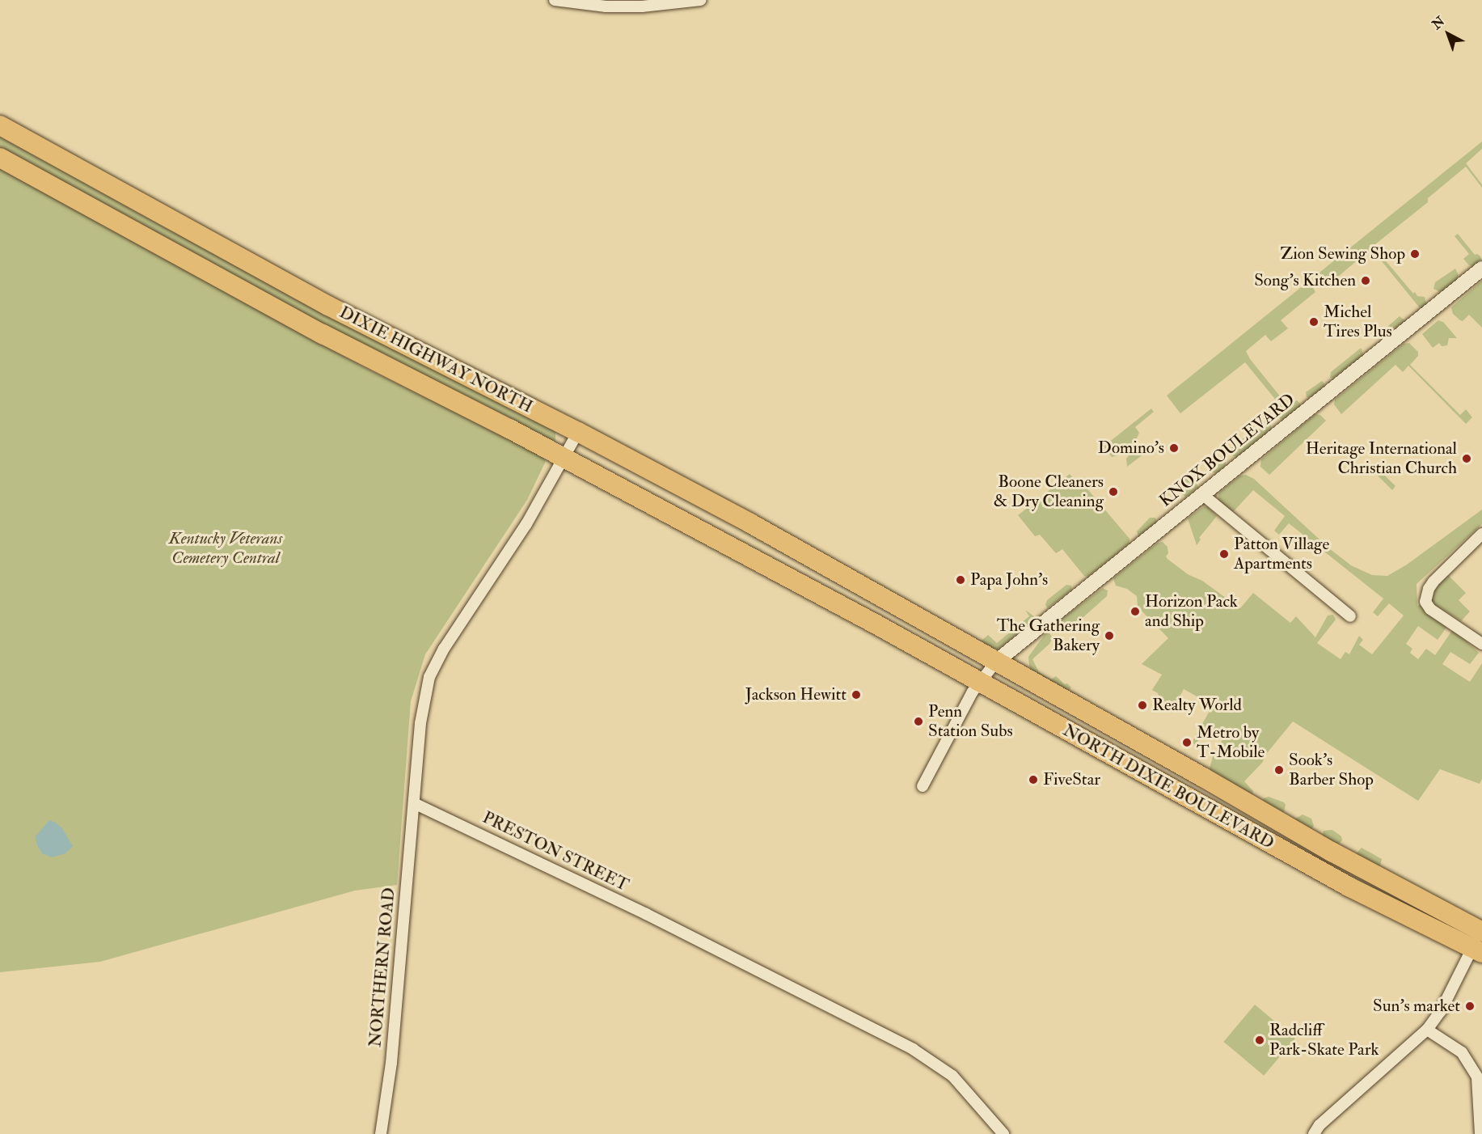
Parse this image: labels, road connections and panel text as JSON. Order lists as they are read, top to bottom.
{
  "streets": {
    "highway": ["DIXIE HIGHWAY NORTH", "NORTH DIXIE BOULEVARD"],
    "main road": ["KNOX BOULEVARD"],
    "street": ["PRESTON STREET", "NORTHERN ROAD"]
  },
  "crossings": [
    ["DIXIE HIGHWAY NORTH", "NORTH DIXIE BOULEVARD"],
    ["KNOX BOULEVARD", "NORTH DIXIE BOULEVARD"],
    ["PRESTON STREET", "NORTHERN ROAD"]
  ],
  "parks": ["Kentucky Veterans Cemetery Central"],
  "places": [
    "Zion Sewing Shop",
    "Song's Kitchen",
    "Michel Tires Plus",
    "Domino's",
    "Heritage International Christian Church",
    "Boone Cleaners & Dry Cleaning",
    "Patton Village Apartments",
    "Papa John's",
    "Horizon Pack and Ship",
    "The Gathering Bakery",
    "Jackson Hewitt",
    "Realty World",
    "Penn Station Subs",
    "Metro by T-Mobile",
    "Sook's Barber Shop",
    "FiveStar",
    "Sun’s market",
    "Radcliff Park-Skate Park"
  ],
  "north": "top left"
}
